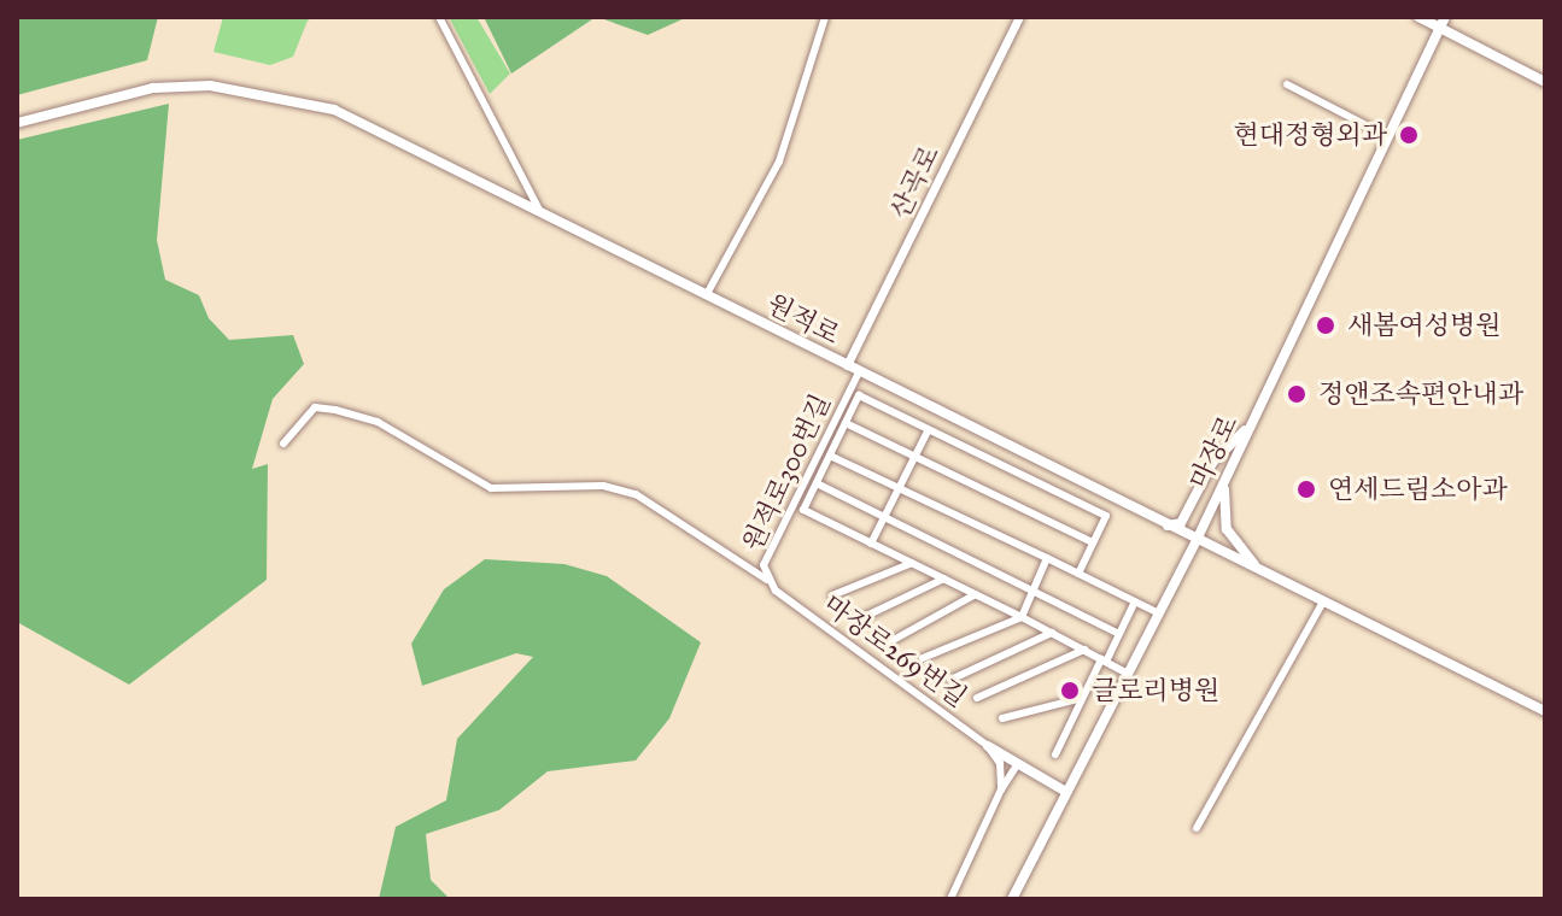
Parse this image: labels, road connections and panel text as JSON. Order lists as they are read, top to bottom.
{
  "streets": {
    "main road": ["원적로", "마장로"],
    "street": ["산곡로", "원적로300번길", "마장로269번길"]
  },
  "crossings": [
    ["산곡로", "원적로"],
    ["원적로", "마장로"],
    ["원적로", "원적로300번길"],
    ["원적로300번길", "마장로269번길"]
  ],
  "places": [
    "현대정형외과",
    "새봄여성병원",
    "정앤조속편안내과",
    "연세드림소아과",
    "글로리병원"
  ]
}
